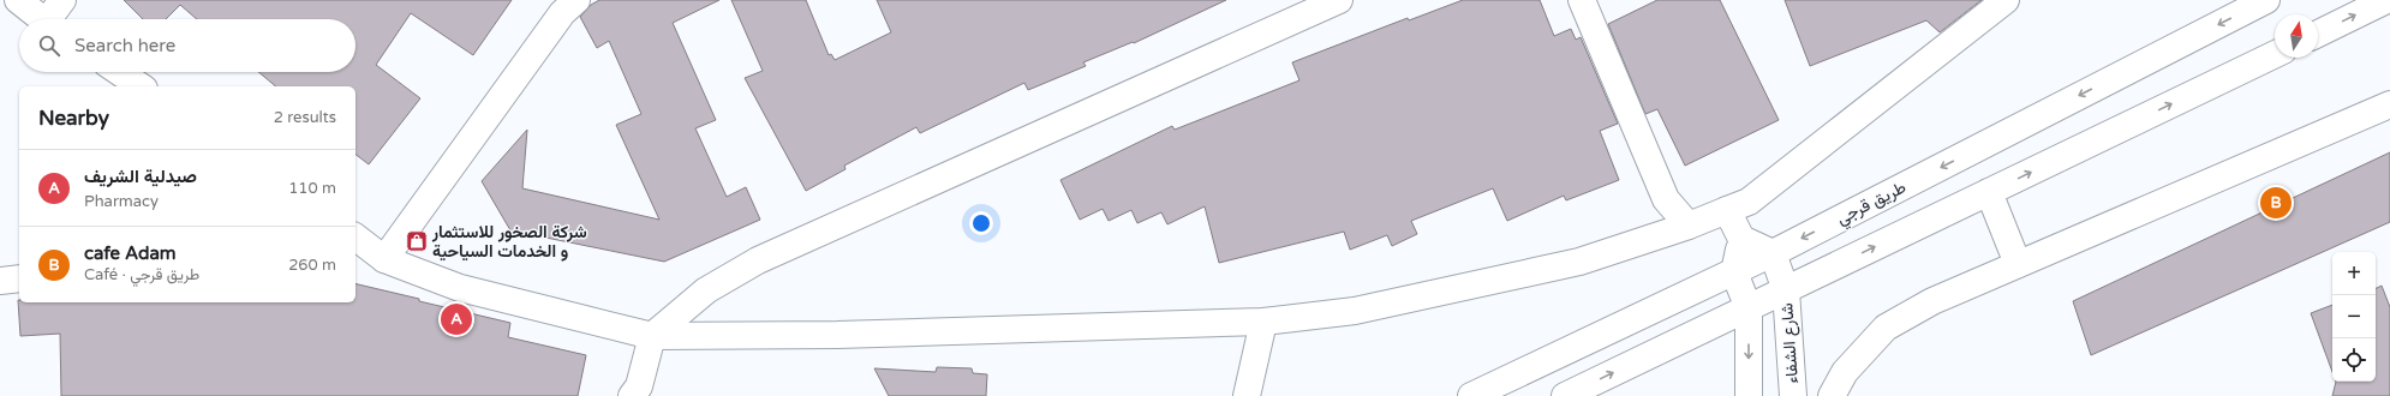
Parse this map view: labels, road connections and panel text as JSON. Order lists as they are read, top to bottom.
{
  "streets": {
    "main road": ["طريق قرجي", "شارع الشفاء"]
  },
  "crossings": [
    ["طريق قرجي", "شارع الشفاء"]
  ],
  "places": {
    "shop": ["شركة الصخور للاستثمار و الخدمات السياحية"]
  },
  "north": "top",
  "page": {
    "search": "Search here",
    "heading": ["Nearby", "2 results"],
    "list": [
      {
        "mark": "A",
        "name": "صيدلية الشريف",
        "note": "Pharmacy",
        "value": "110 m"
      },
      {
        "mark": "B",
        "name": "cafe Adam",
        "note": "Café · طريق قرجي",
        "value": "260 m"
      }
    ],
    "pins": ["B", "A"],
    "map_buttons": ["+", "−"]
  }
}
